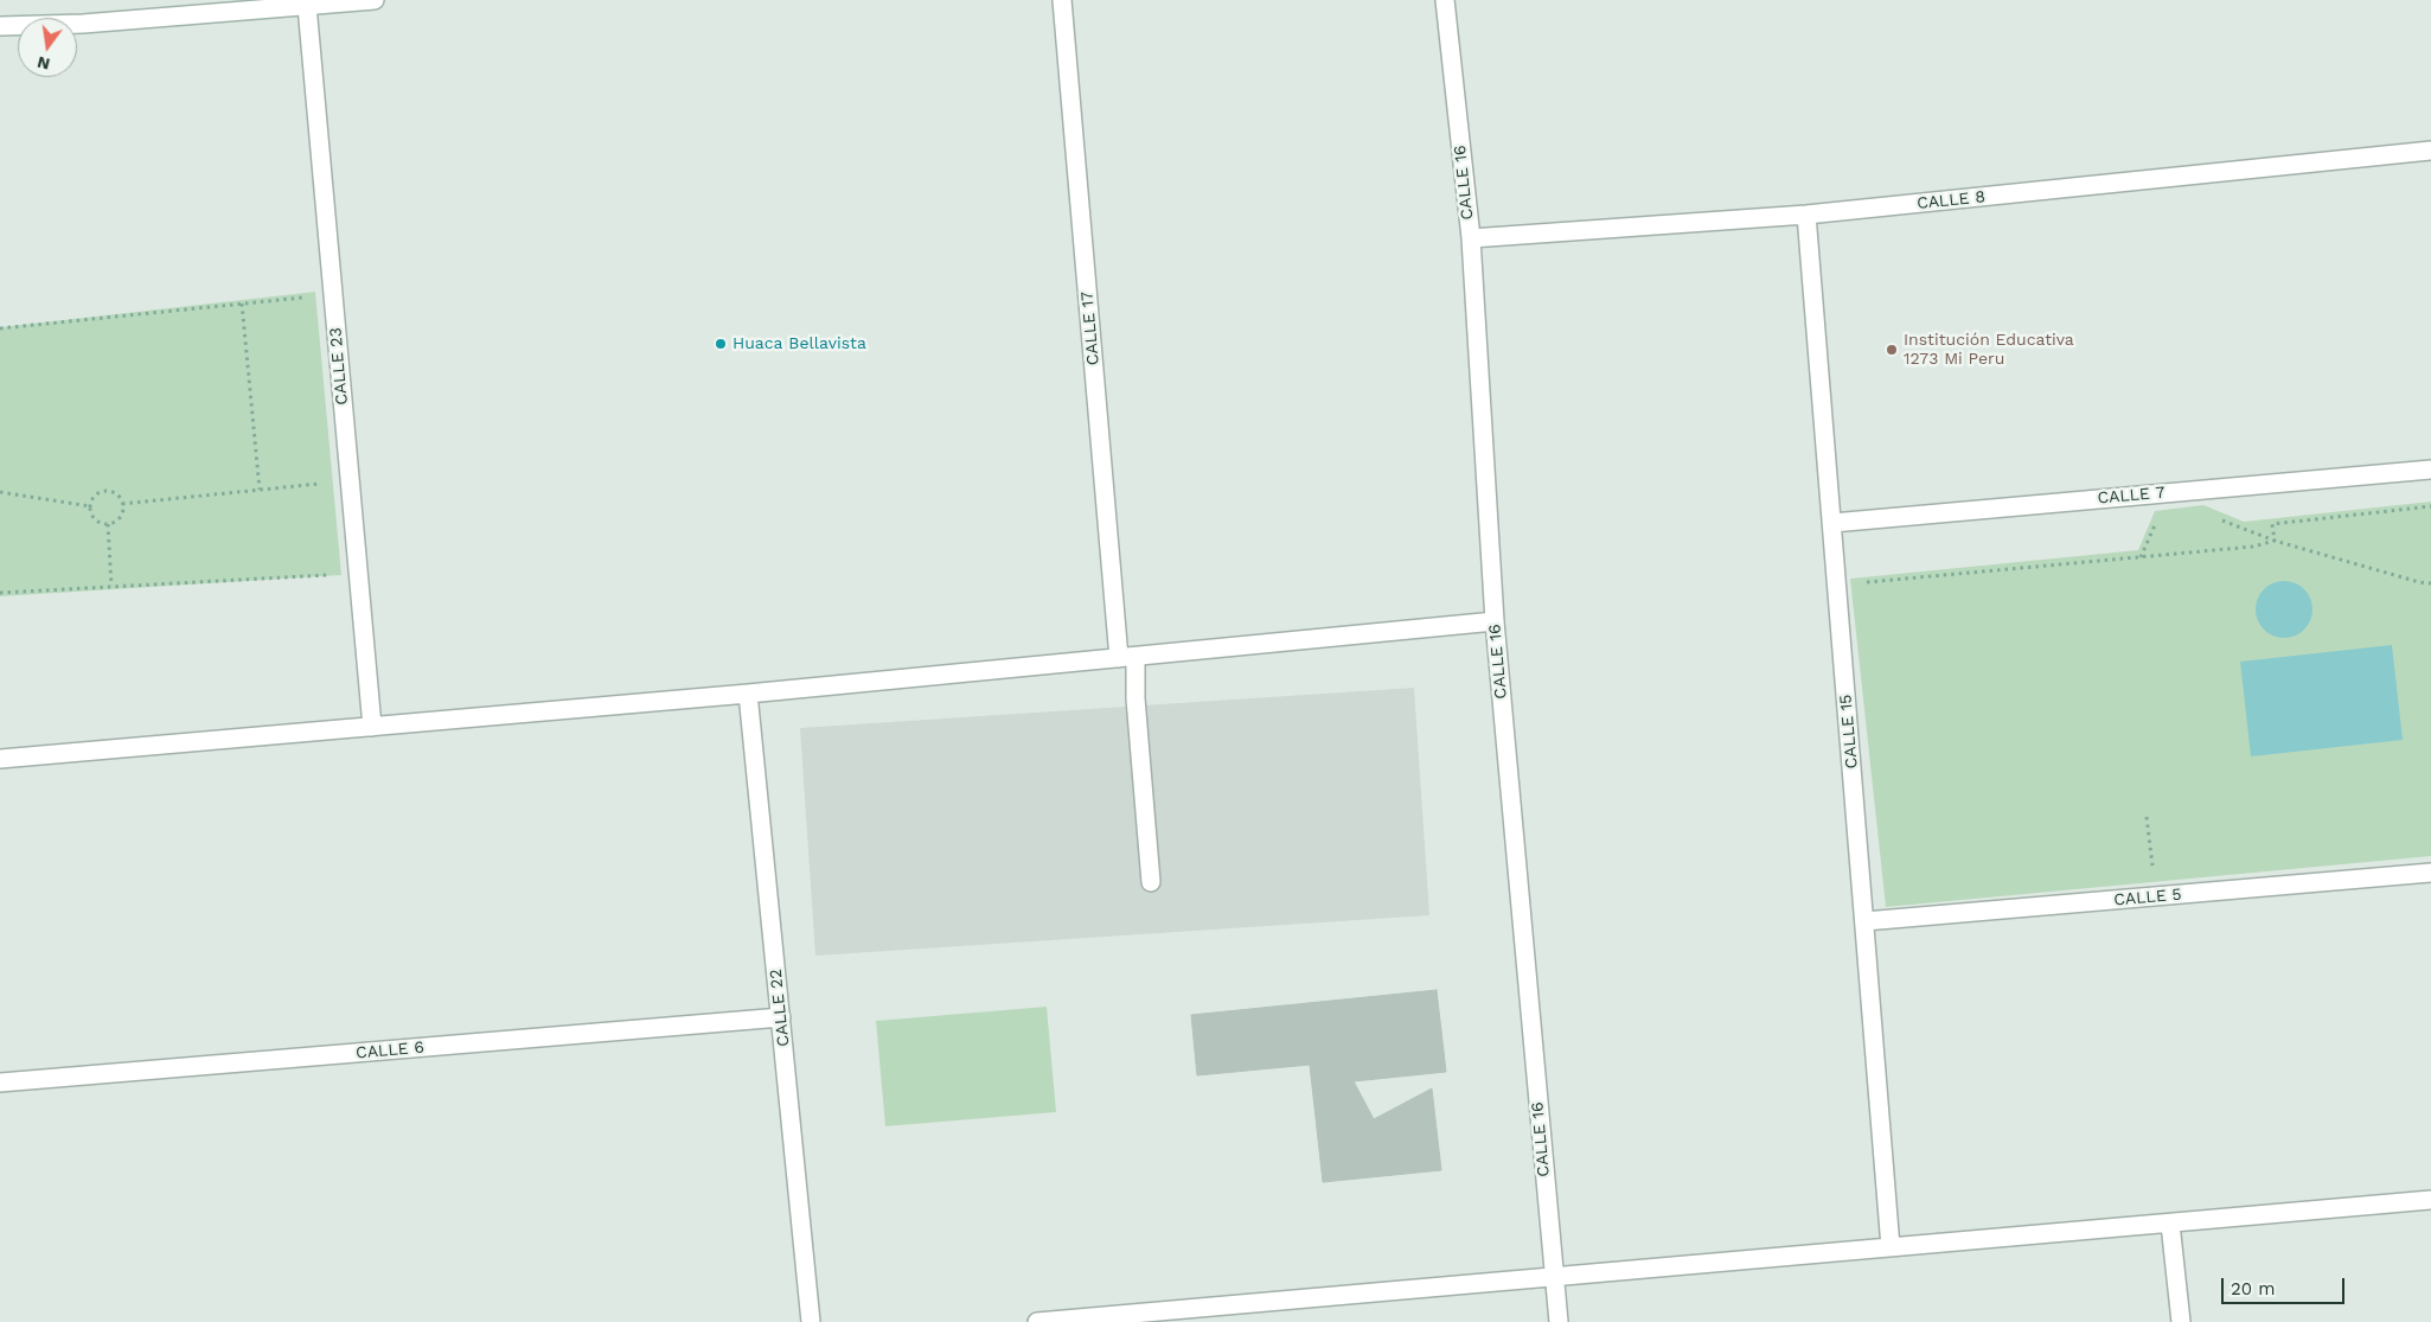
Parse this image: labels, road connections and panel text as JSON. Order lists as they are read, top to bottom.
{
  "streets": {
    "street": [
      "CALLE 16",
      "CALLE 8",
      "CALLE 17",
      "CALLE 23",
      "CALLE 7",
      "CALLE 15",
      "CALLE 5",
      "CALLE 22",
      "CALLE 6"
    ]
  },
  "crossings": [
    ["CALLE 16", "CALLE 8"],
    ["CALLE 8", "CALLE 15"],
    ["CALLE 7", "CALLE 15"],
    ["CALLE 15", "CALLE 5"],
    ["CALLE 22", "CALLE 6"]
  ],
  "places": ["Huaca Bellavista", "Institución Educativa 1273 Mi Peru"],
  "scale_bar": "20 m",
  "north": "bottom"
}
